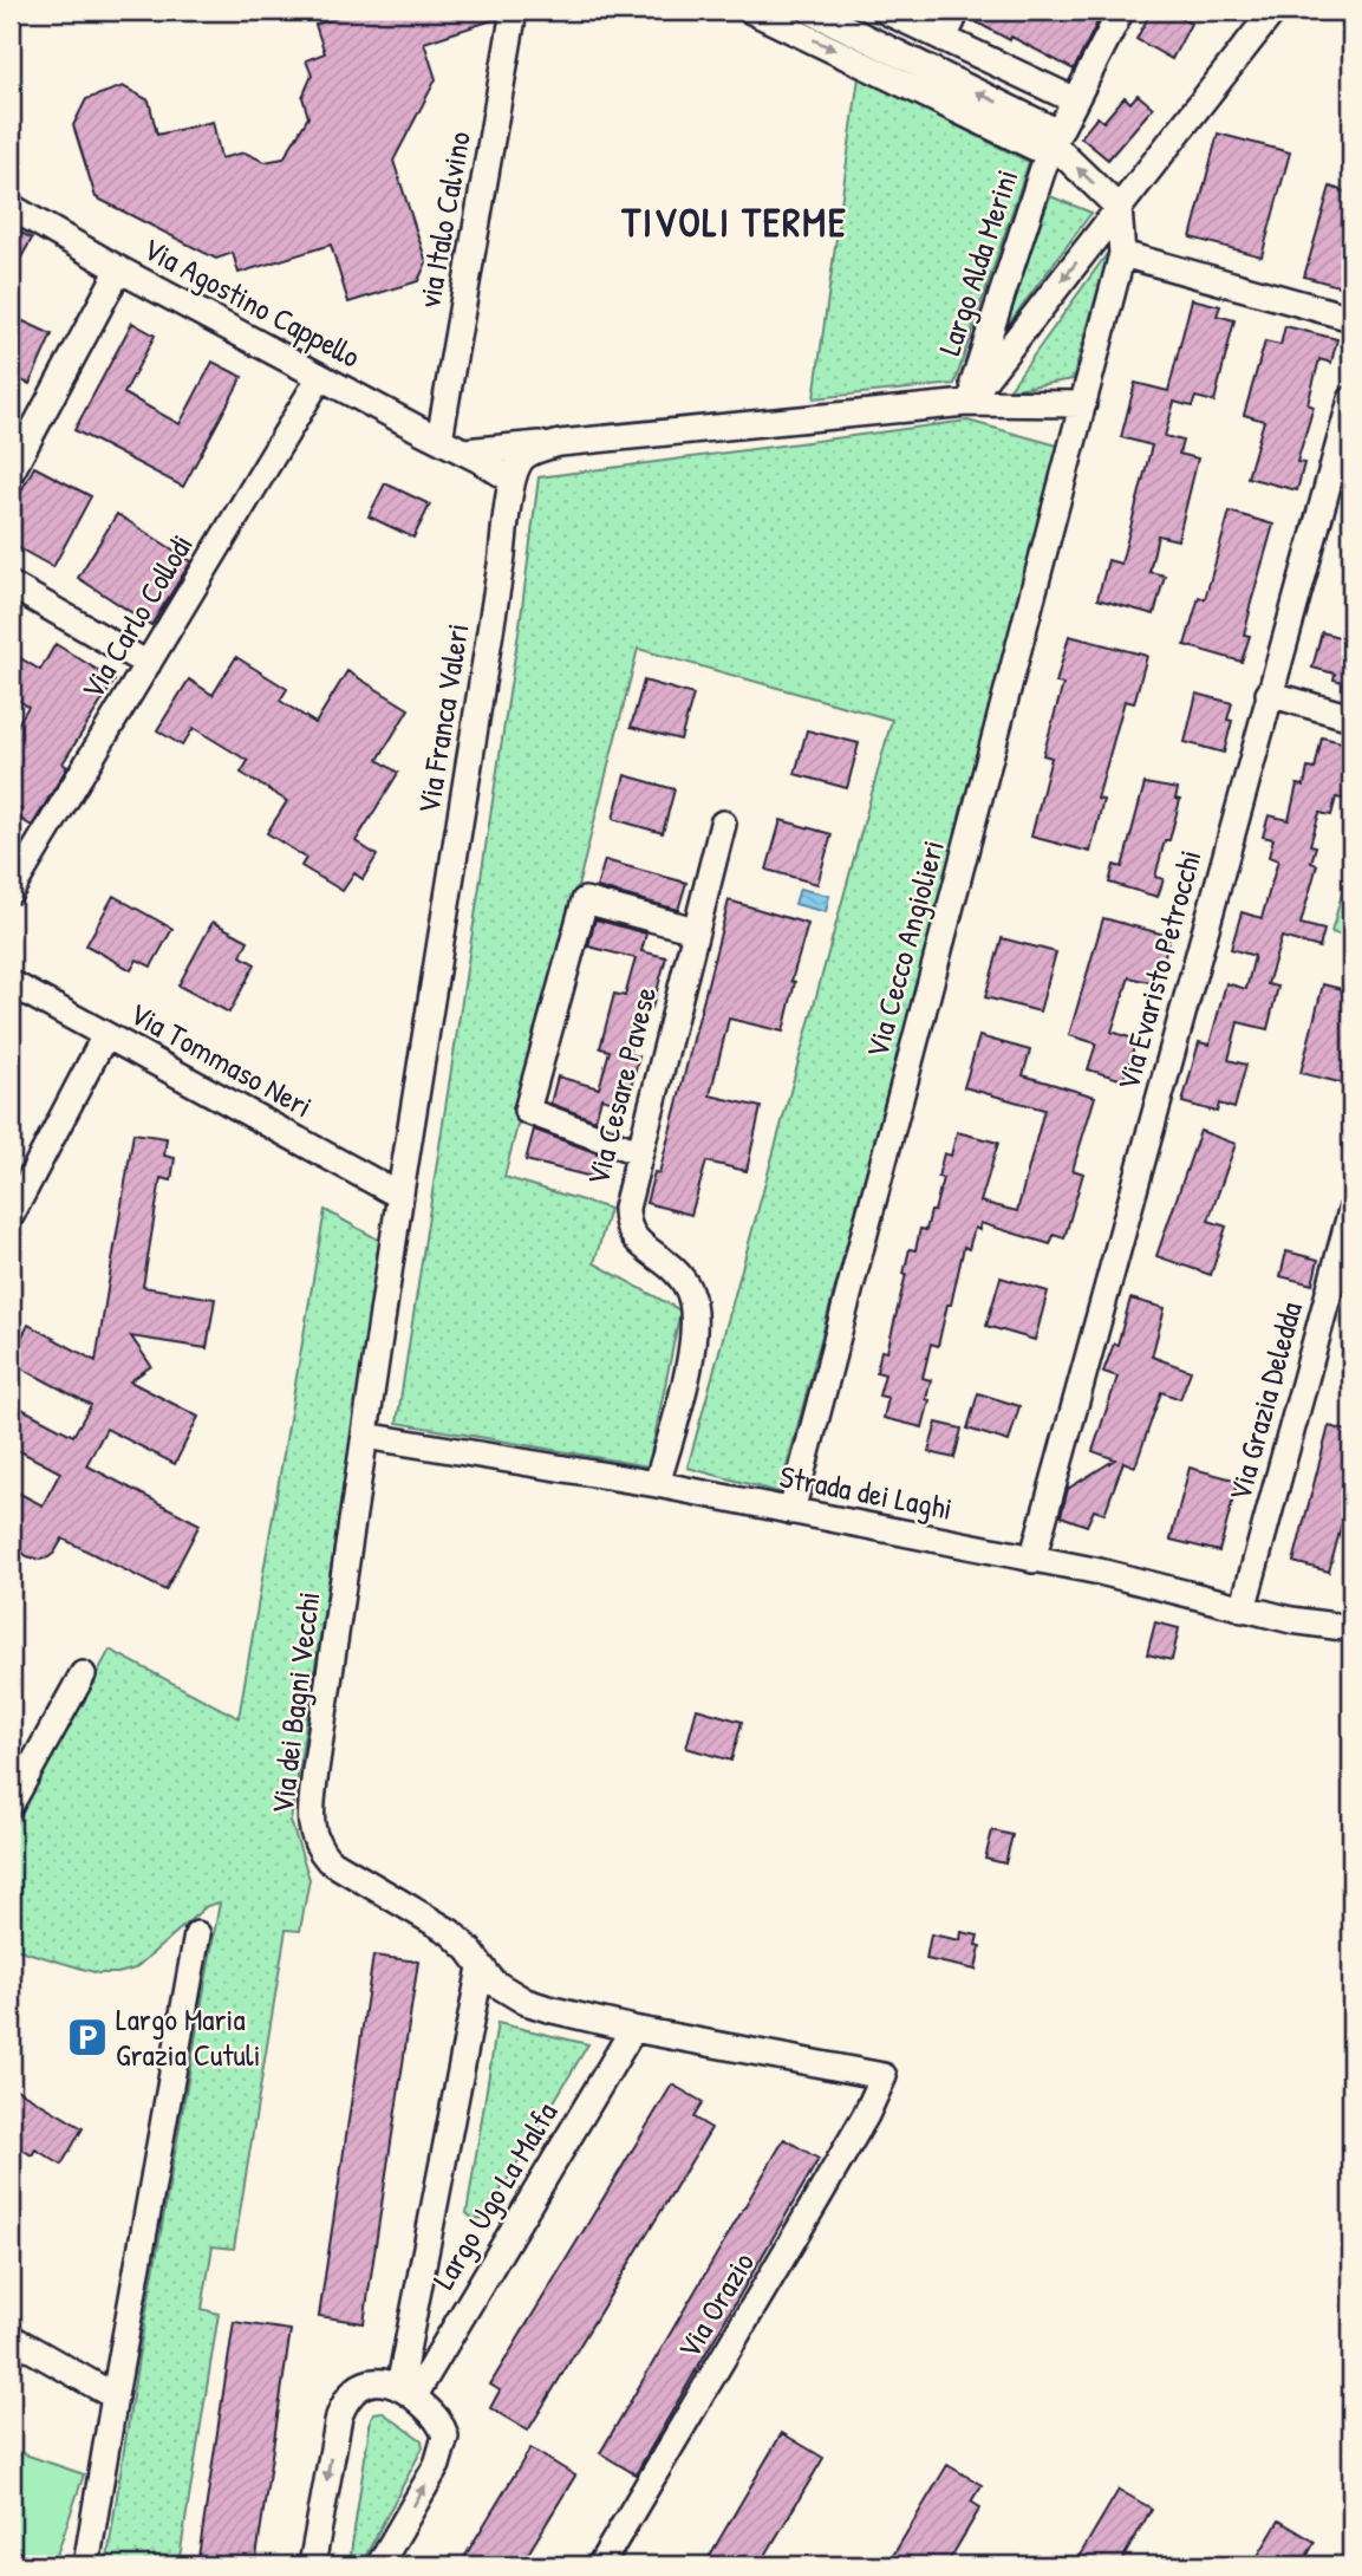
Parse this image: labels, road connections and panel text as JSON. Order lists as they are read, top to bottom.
{
  "streets": {
    "street": [
      "via Italo Calvino",
      "Largo Alda Merini",
      "Via Agostino Cappello",
      "Via Carlo Collodi",
      "Via Franca Valeri",
      "Via Cecco Angiolieri",
      "Via Evaristo Petrocchi",
      "Via Tommaso Neri",
      "Via Cesare Pavese",
      "Via Grazia Deledda",
      "Strada dei Laghi",
      "Via dei Bagni Vecchi",
      "Largo Ugo La Malfa",
      "Via Orazio"
    ]
  },
  "crossings": [
    ["via Italo Calvino", "Via Agostino Cappello"],
    ["Largo Alda Merini", "Via Cecco Angiolieri"],
    ["Via Agostino Cappello", "Via Carlo Collodi"],
    ["Via Agostino Cappello", "Via Franca Valeri"],
    ["Via Franca Valeri", "Via Tommaso Neri"],
    ["Via Franca Valeri", "Strada dei Laghi"],
    ["Via Franca Valeri", "Via dei Bagni Vecchi"],
    ["Via Cecco Angiolieri", "Strada dei Laghi"],
    ["Via Evaristo Petrocchi", "Strada dei Laghi"],
    ["Via Cesare Pavese", "Strada dei Laghi"],
    ["Via Grazia Deledda", "Strada dei Laghi"],
    ["Strada dei Laghi", "Via dei Bagni Vecchi"],
    ["Via dei Bagni Vecchi", "Largo Ugo La Malfa"],
    ["Via dei Bagni Vecchi", "Via Orazio"]
  ],
  "districts": ["TIVOLI TERME"],
  "places": {
    "parking": ["Largo Maria Grazia Cutuli"]
  }
}
